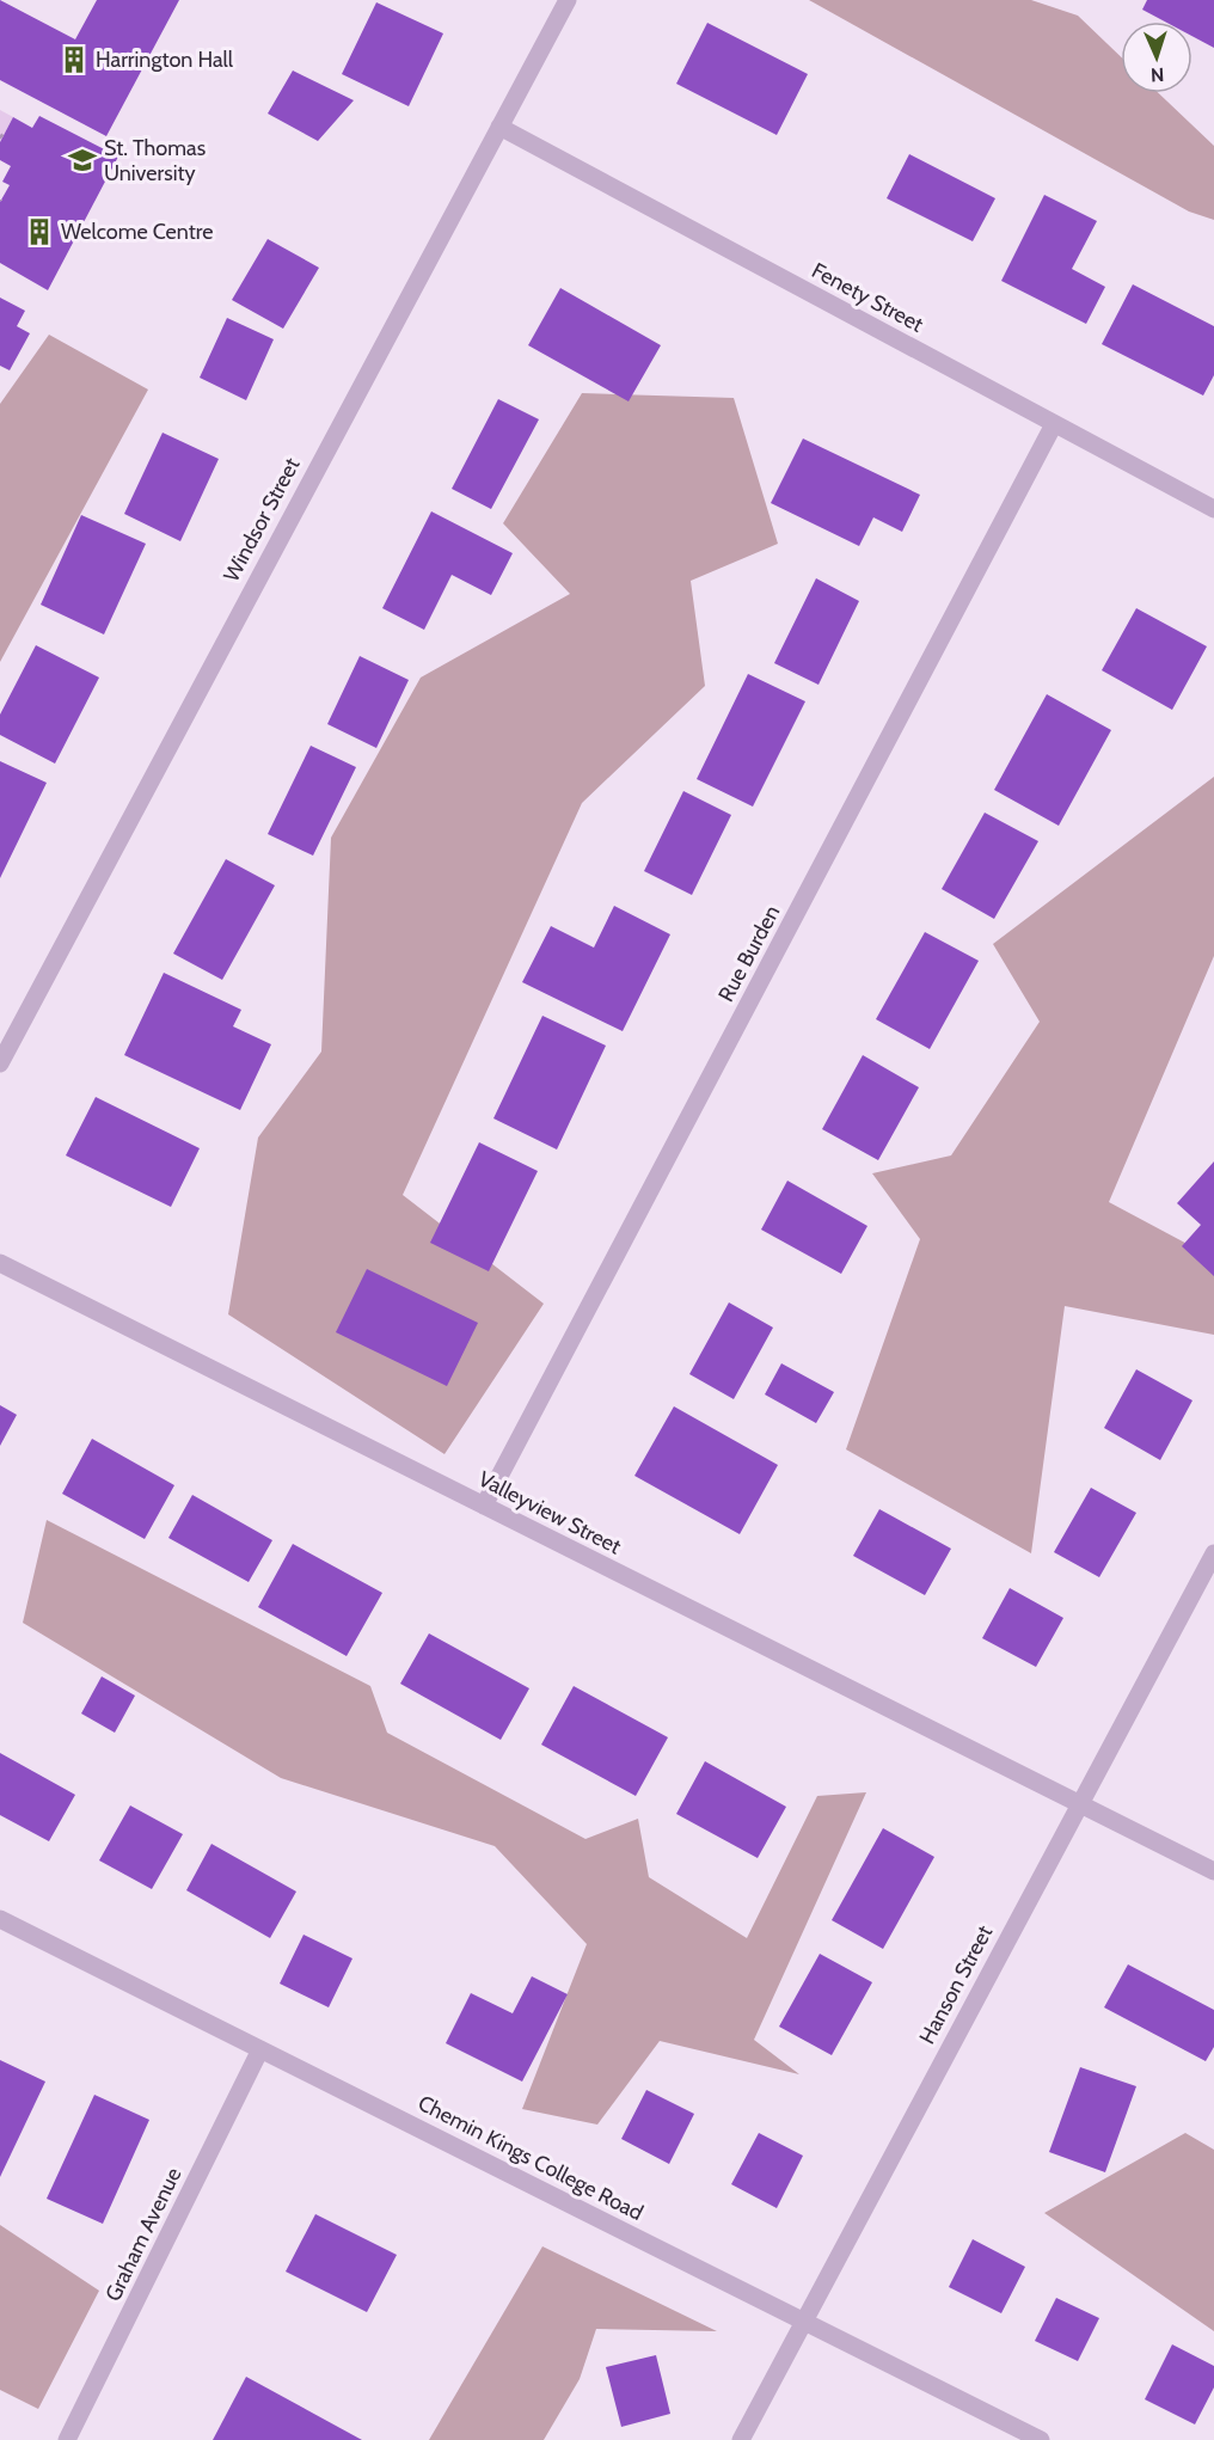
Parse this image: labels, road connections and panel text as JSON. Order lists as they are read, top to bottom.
{
  "streets": {
    "street": [
      "Fenety Street",
      "Windsor Street",
      "Rue Burden",
      "Valleyview Street",
      "Hanson Street",
      "Chemin Kings College Road",
      "Graham Avenue"
    ]
  },
  "crossings": [
    ["Fenety Street", "Windsor Street"],
    ["Fenety Street", "Rue Burden"],
    ["Rue Burden", "Valleyview Street"],
    ["Valleyview Street", "Hanson Street"],
    ["Hanson Street", "Chemin Kings College Road"],
    ["Chemin Kings College Road", "Graham Avenue"]
  ],
  "places": {
    "building": ["Harrington Hall", "Welcome Centre"],
    "school or university": ["St. Thomas University"]
  },
  "north": "bottom"
}
